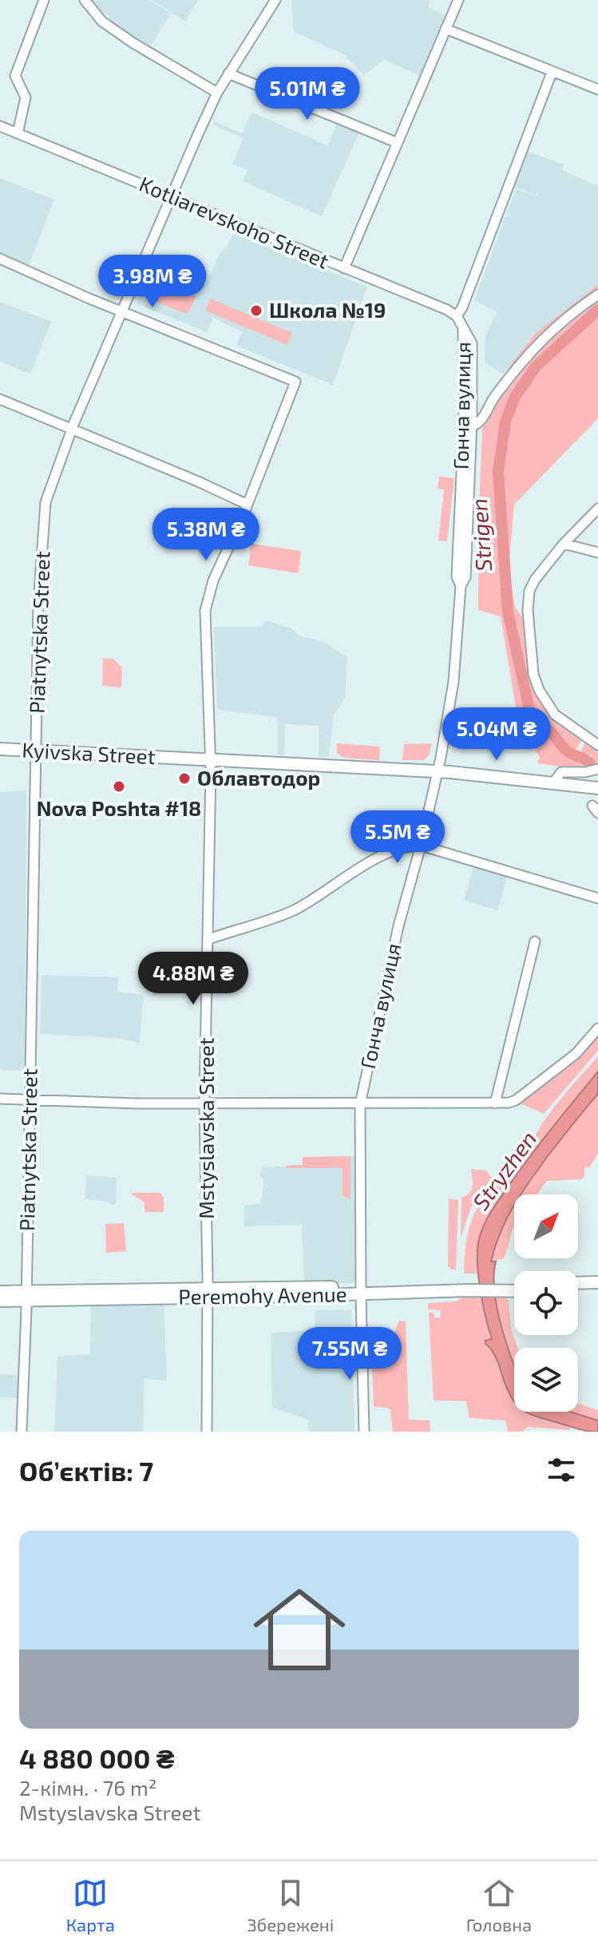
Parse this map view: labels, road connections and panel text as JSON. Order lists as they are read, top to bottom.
{
  "streets": {
    "main road": ["Kyivska Street", "Peremohy Avenue"],
    "street": [
      "Kotliarevskoho Street",
      "Гонча вулиця",
      "Piatnytska Street",
      "Mstyslavska Street"
    ]
  },
  "crossings": [
    ["Kotliarevskoho Street", "Piatnytska Street"],
    ["Гонча вулиця", "Kyivska Street"],
    ["Гонча вулиця", "Peremohy Avenue"],
    ["Piatnytska Street", "Kyivska Street"],
    ["Piatnytska Street", "Mstyslavska Street"],
    ["Piatnytska Street", "Peremohy Avenue"],
    ["Kyivska Street", "Mstyslavska Street"],
    ["Mstyslavska Street", "Peremohy Avenue"]
  ],
  "water": ["Strigen", "Stryzhen"],
  "places": ["Школа №19", "Облавтодор", "Nova Poshta #18"],
  "north": "top right",
  "page": {
    "price": [
      "5.01M ₴",
      "3.98M ₴",
      "5.38M ₴",
      "5.04M ₴",
      "5.5M ₴",
      "4.88M ₴",
      "7.55M ₴"
    ],
    "heading": "Об’єктів: 7",
    "list": [
      {
        "name": "4 880 000 ₴",
        "note": "2-кімн. · 76 m² · Mstyslavska Street"
      }
    ],
    "tabs": ["Карта", "Збережені", "Головна"]
  }
}
